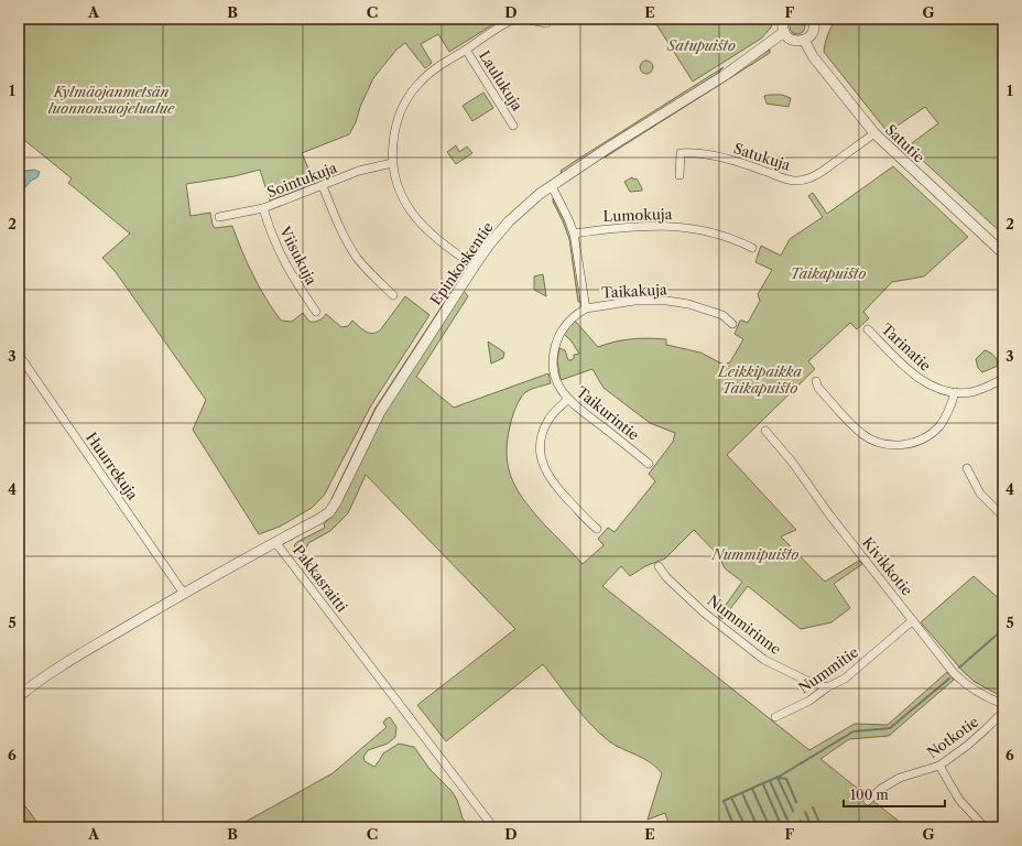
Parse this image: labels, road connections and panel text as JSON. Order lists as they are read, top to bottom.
{
  "streets": {
    "street": [
      "Laulukuja",
      "Satutie",
      "Satukuja",
      "Sointukuja",
      "Lumokuja",
      "Viisukuja",
      "Epinkoskentie",
      "Taikakuja",
      "Tarinatie",
      "Taikurintie",
      "Huurrekuja",
      "Kivikkotie",
      "Pakkasraitti",
      "Nummirinne",
      "Nummitie",
      "Notkotie"
    ]
  },
  "crossings": [
    ["Satutie", "Satukuja"],
    ["Sointukuja", "Viisukuja"],
    ["Epinkoskentie", "Pakkasraitti"],
    ["Taikakuja", "Taikurintie"],
    ["Huurrekuja", "Pakkasraitti"],
    ["Kivikkotie", "Nummitie"],
    ["Nummirinne", "Nummitie"]
  ],
  "parks": [
    "Satupuisto",
    "Kylmäojanmetsän luonnonsuojelualue",
    "Taikapuisto",
    "Leikkipaikka Taikapuisto",
    "Nummipuisto"
  ],
  "scale_bar": "100 m",
  "grid": {
    "columns": [
      "A",
      "B",
      "C",
      "D",
      "E",
      "F",
      "G"
    ],
    "rows": [
      "1",
      "2",
      "3",
      "4",
      "5",
      "6"
    ]
  }
}
